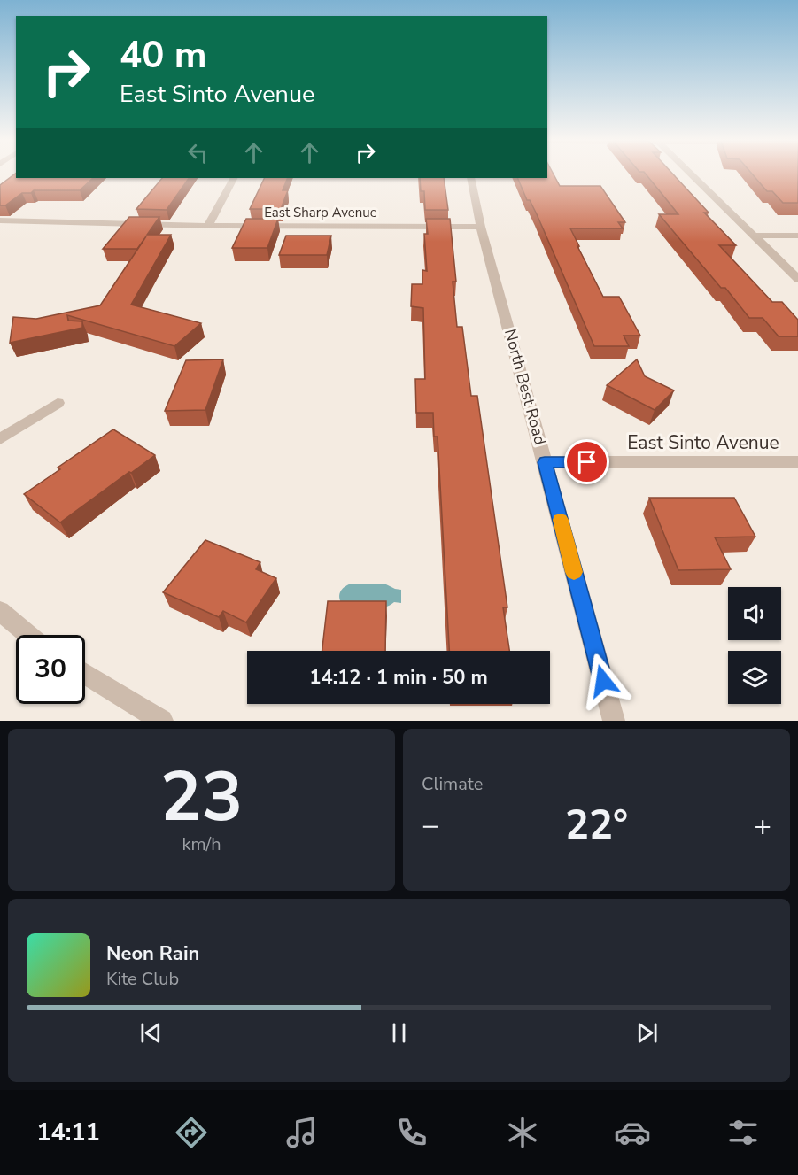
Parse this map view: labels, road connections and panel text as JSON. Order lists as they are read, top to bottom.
{
  "streets": {
    "street": ["East Sharp Avenue", "North Best Road", "East Sinto Avenue"]
  },
  "crossings": [
    ["East Sharp Avenue", "North Best Road"],
    ["North Best Road", "East Sinto Avenue"]
  ],
  "page": {
    "turn": ["40 m", "East Sinto Avenue"],
    "limit": "30",
    "trip": "14:12 · 1 min · 50 m",
    "tile": [
      ["23", "km/h"],
      "Climate"
    ],
    "heat": ["−", "22°", "+"],
    "song": ["Neon Rain", "Kite Club"],
    "tabs": "14:11"
  }
}
